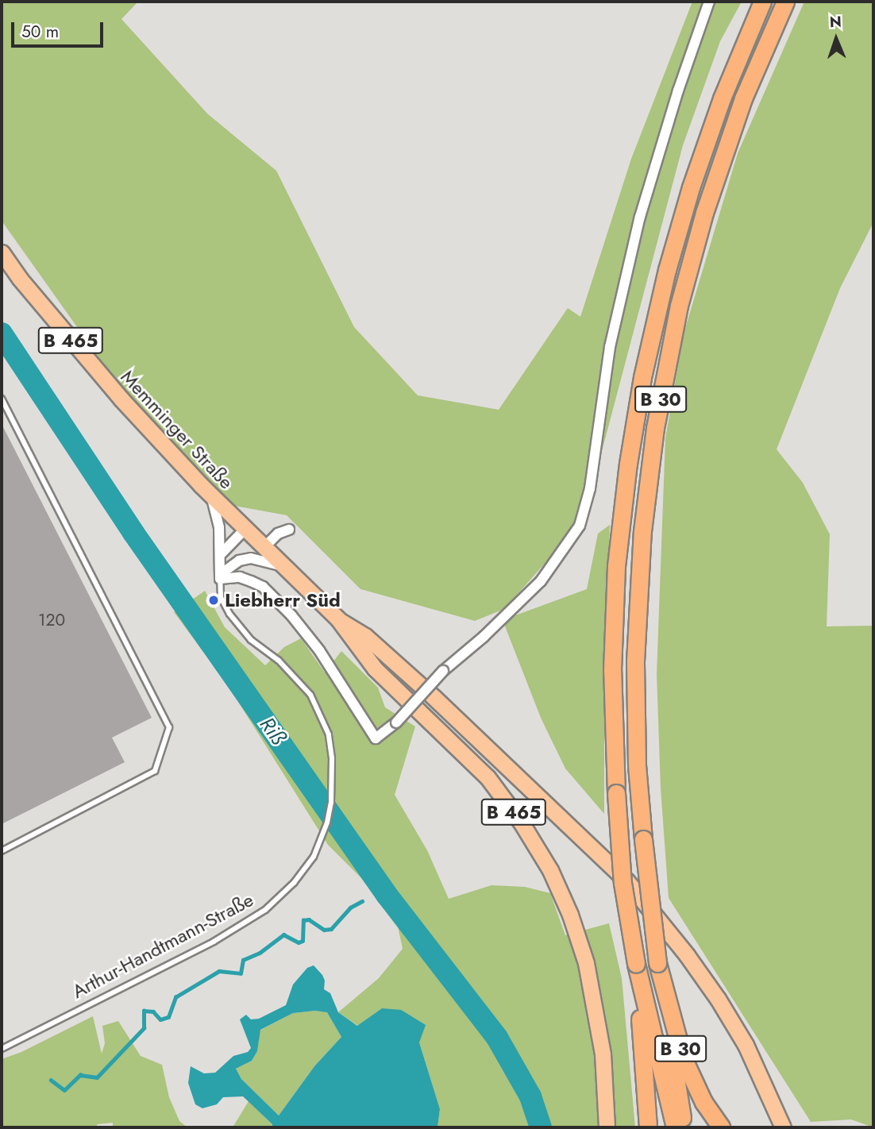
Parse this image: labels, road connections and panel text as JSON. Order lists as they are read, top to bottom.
{
  "streets": {
    "highway": ["B 30"],
    "main road": ["B 465", "Memminger Straße"],
    "street": ["Arthur-Handtmann-Straße"]
  },
  "crossings": [
    ["B 465", "Memminger Straße"],
    ["Memminger Straße", "Arthur-Handtmann-Straße"]
  ],
  "water": ["Riß"],
  "places": ["Liebherr Süd"],
  "house_numbers": ["120"],
  "scale_bar": "50 m",
  "north": "top"
}
